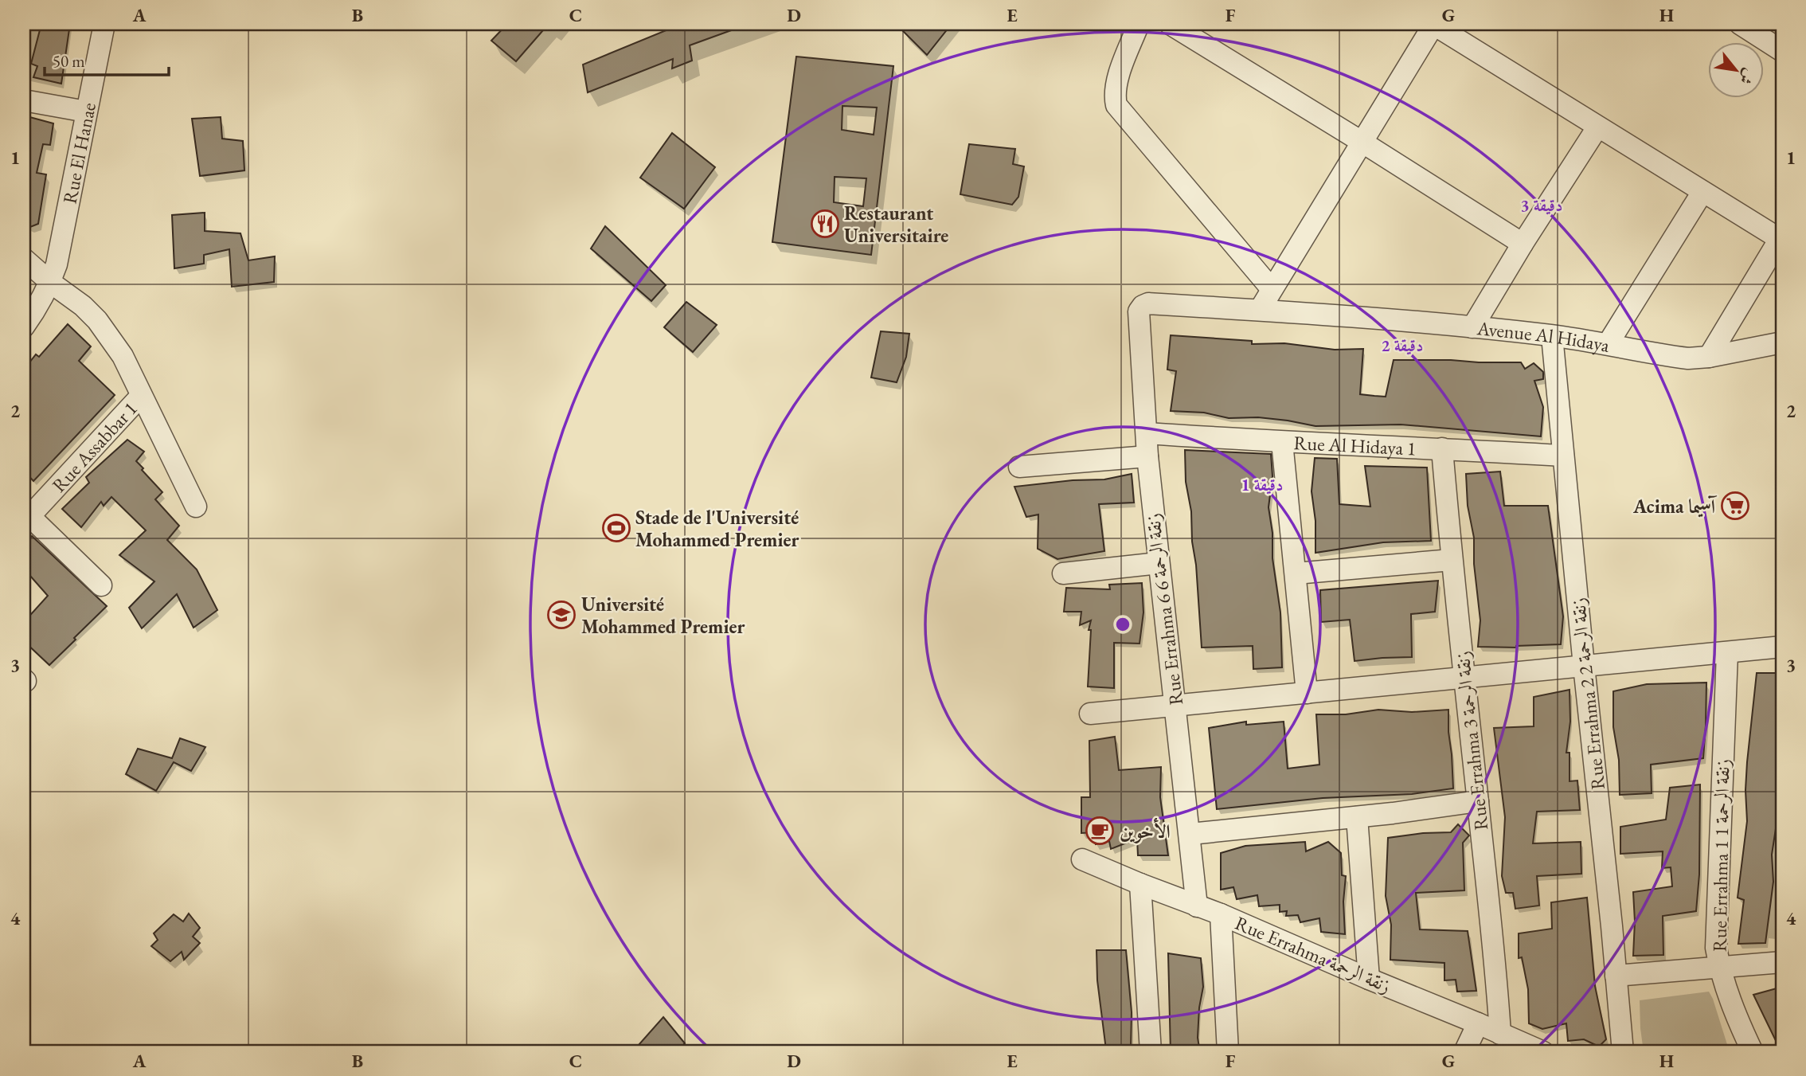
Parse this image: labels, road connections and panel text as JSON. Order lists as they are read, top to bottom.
{
  "streets": {
    "street": [
      "Rue El Hanae",
      "Avenue Al Hidaya",
      "Rue Al Hidaya 1",
      "Rue Assabbar 1",
      "Rue Errahma 6 6 زنقة الرحمة",
      "Rue Errahma 2 2 زنقة الرحمة",
      "Rue Errahma 3 زنقة الرحمة",
      "Rue Errahma 1 زنقة الرحمة 1",
      "Rue Errahma زنقة الرحمة"
    ]
  },
  "crossings": [
    ["Avenue Al Hidaya", "Rue Errahma 6 6 زنقة الرحمة"],
    ["Avenue Al Hidaya", "Rue Errahma 2 2 زنقة الرحمة"],
    ["Rue Al Hidaya 1", "Rue Errahma 6 6 زنقة الرحمة"],
    ["Rue Al Hidaya 1", "Rue Errahma 2 2 زنقة الرحمة"],
    ["Rue Al Hidaya 1", "Rue Errahma 3 زنقة الرحمة"],
    ["Rue Errahma 6 6 زنقة الرحمة", "Rue Errahma زنقة الرحمة"],
    ["Rue Errahma 3 زنقة الرحمة", "Rue Errahma زنقة الرحمة"]
  ],
  "places": {
    "restaurant": ["Restaurant Universitaire"],
    "supermarket": ["Acima آسيما"],
    "sports": ["Stade de l'Université Mohammed Premier"],
    "school or university": ["Université Mohammed Premier"],
    "cafe": ["الأخوين"]
  },
  "scale_bar": "50 m",
  "north": "bottom right",
  "grid": {
    "columns": [
      "A",
      "B",
      "C",
      "D",
      "E",
      "F",
      "G",
      "H"
    ],
    "rows": [
      "1",
      "2",
      "3",
      "4"
    ]
  },
  "rings": ["3 دقيقة", "2 دقيقة", "1 دقيقة"]
}
